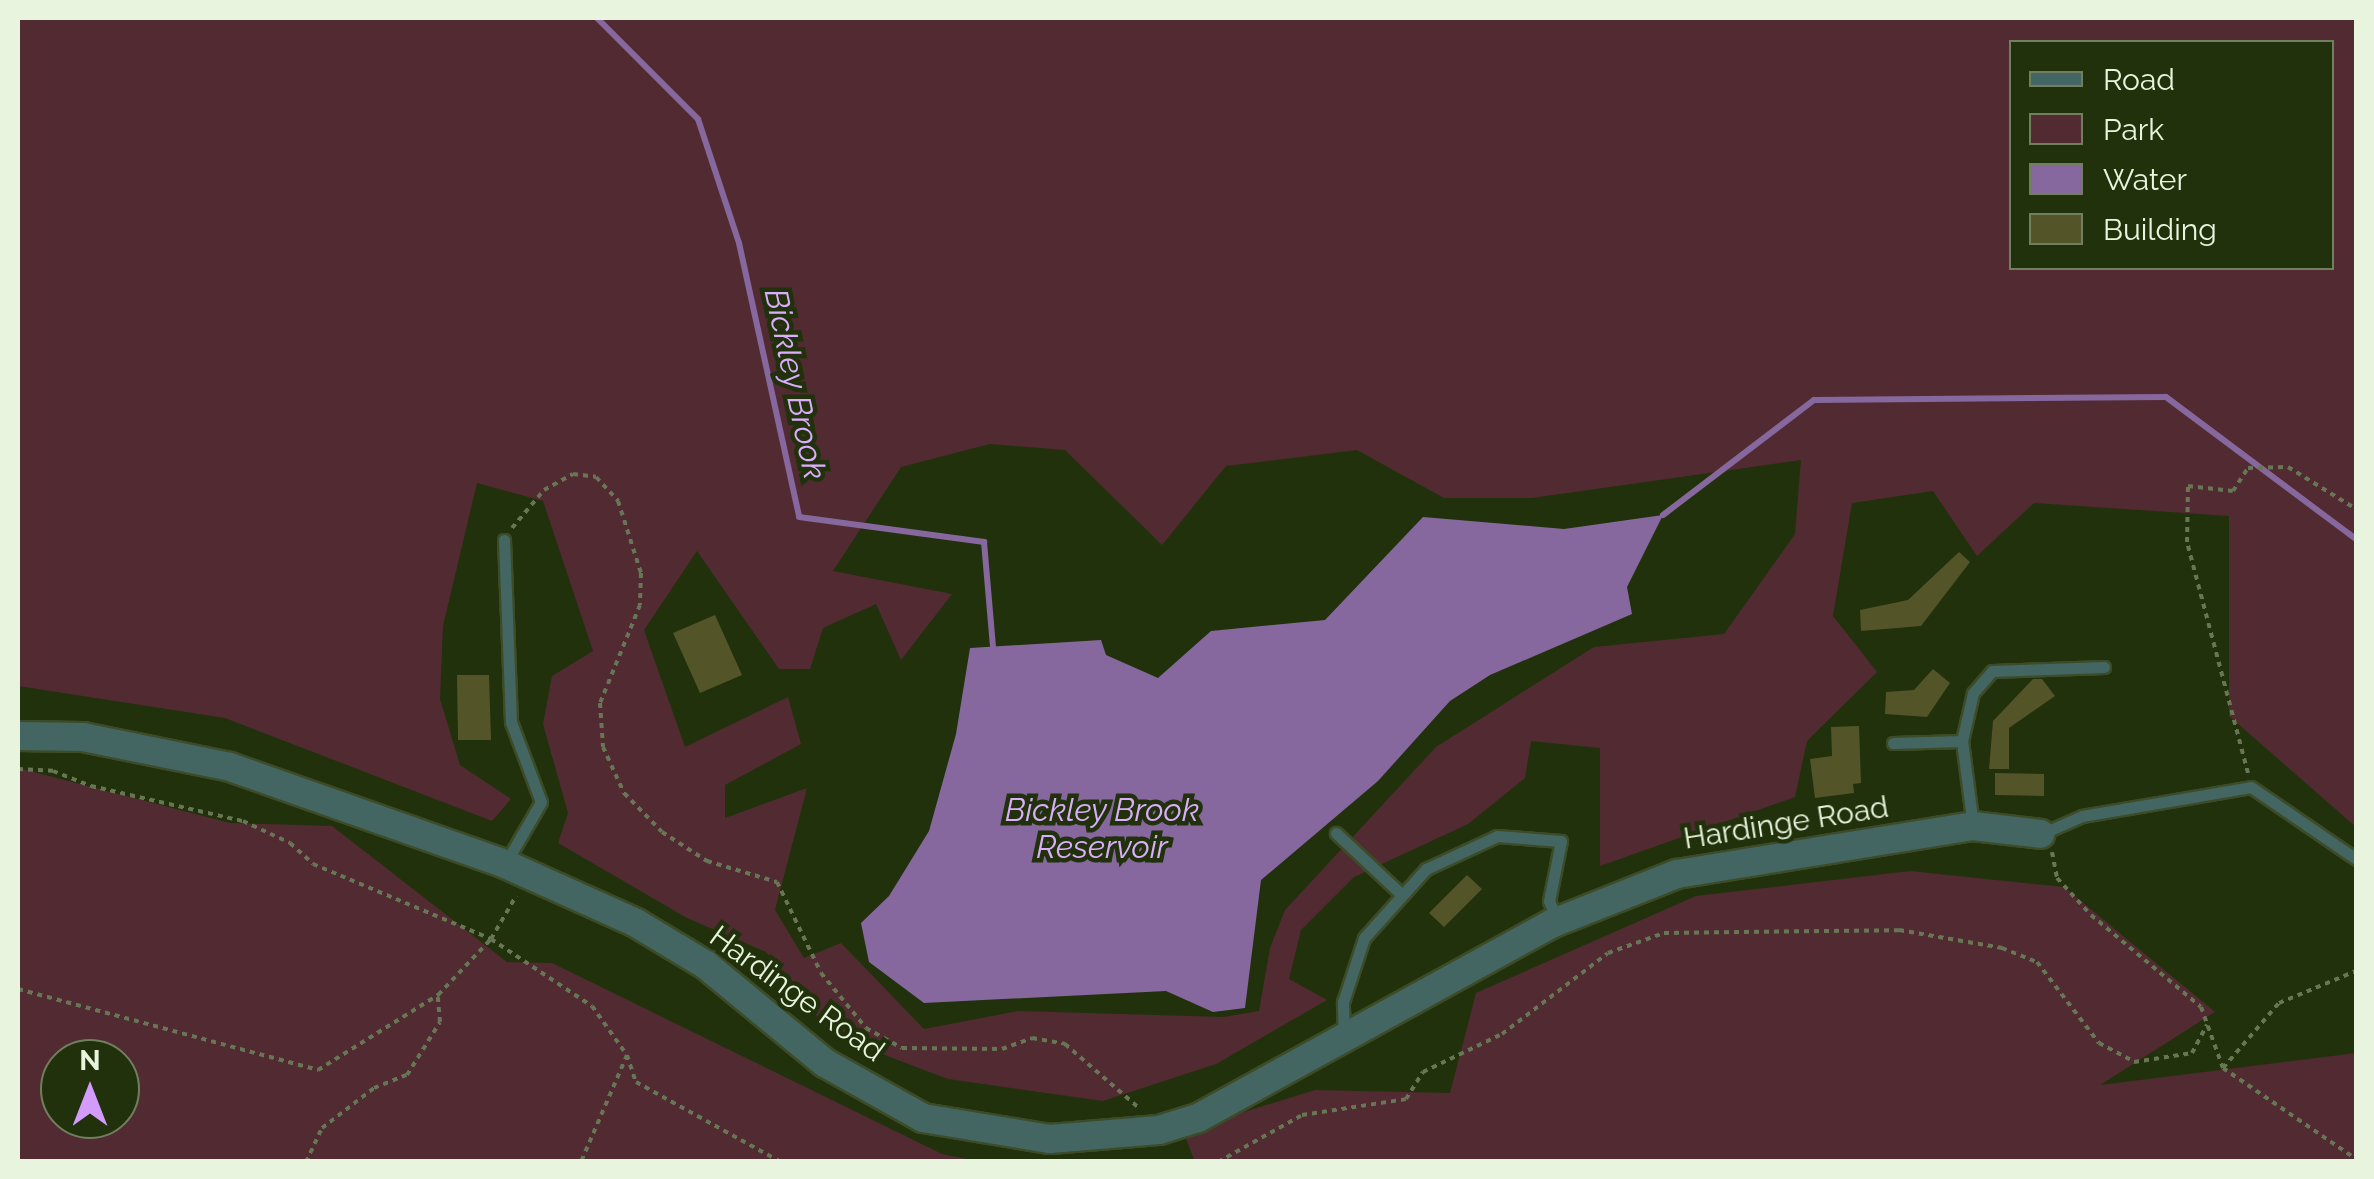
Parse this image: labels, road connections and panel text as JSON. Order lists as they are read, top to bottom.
{
  "streets": {
    "street": ["Hardinge Road"]
  },
  "water": ["Bickley Brook", "Bickley Brook Reservoir"],
  "legend": [
    "Road",
    "Park",
    "Water",
    "Building"
  ],
  "north": "top"
}
